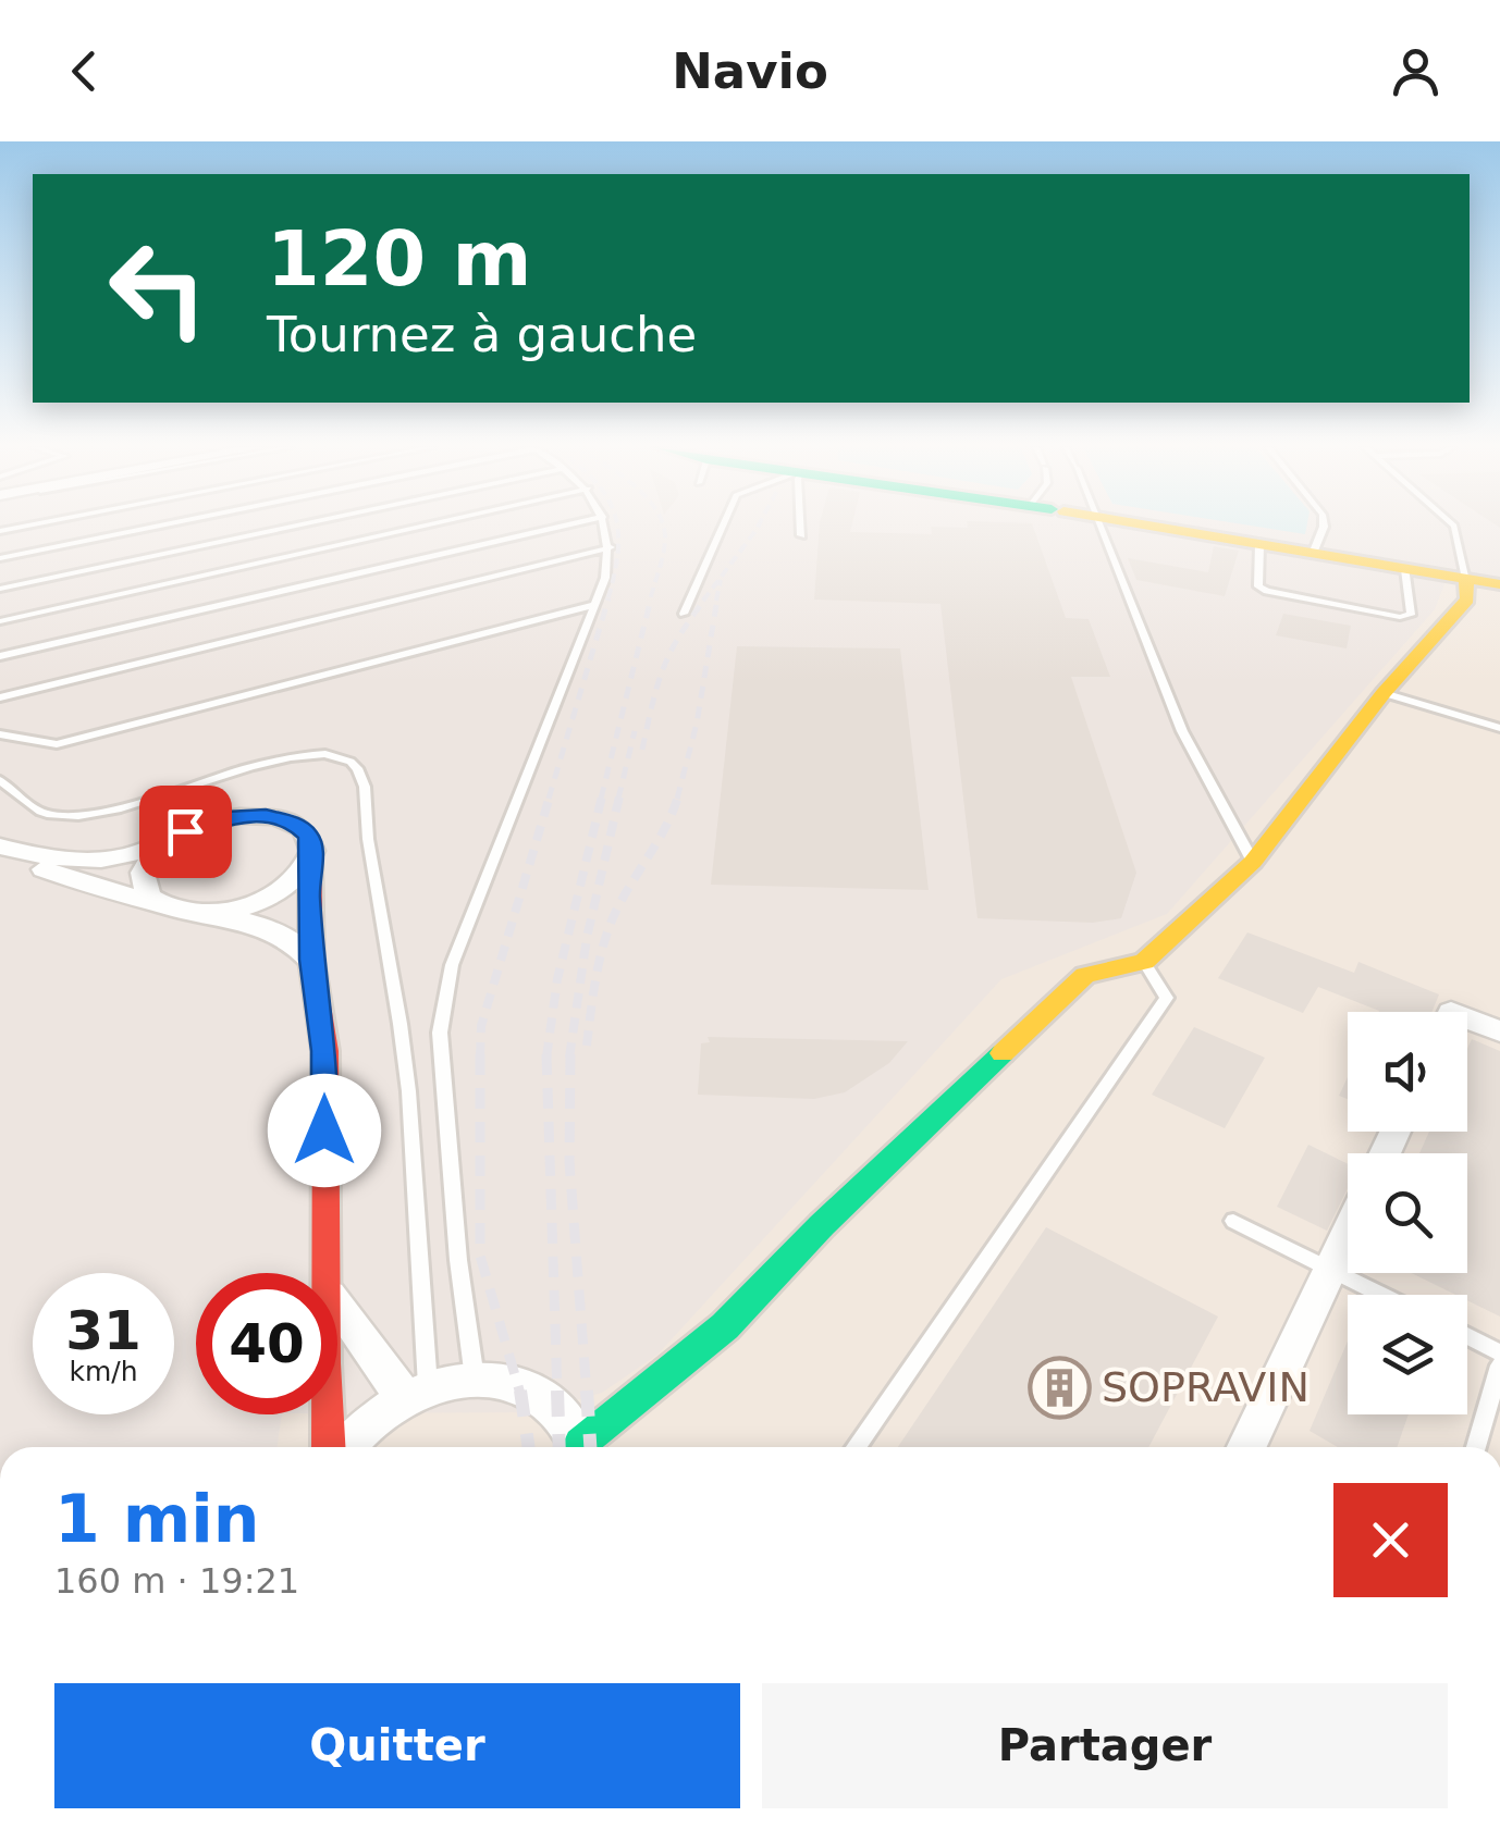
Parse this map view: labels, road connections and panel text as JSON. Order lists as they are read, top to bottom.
{
  "places": {
    "building": ["SOPRAVIN"]
  },
  "page": {
    "header": "Navio",
    "turn": ["120 m", "Tournez à gauche"],
    "speed": "31 km/h",
    "limit": "40",
    "heading": ["1 min", "160 m · 19:21"],
    "buttons": ["Quitter", "Partager"]
  }
}
